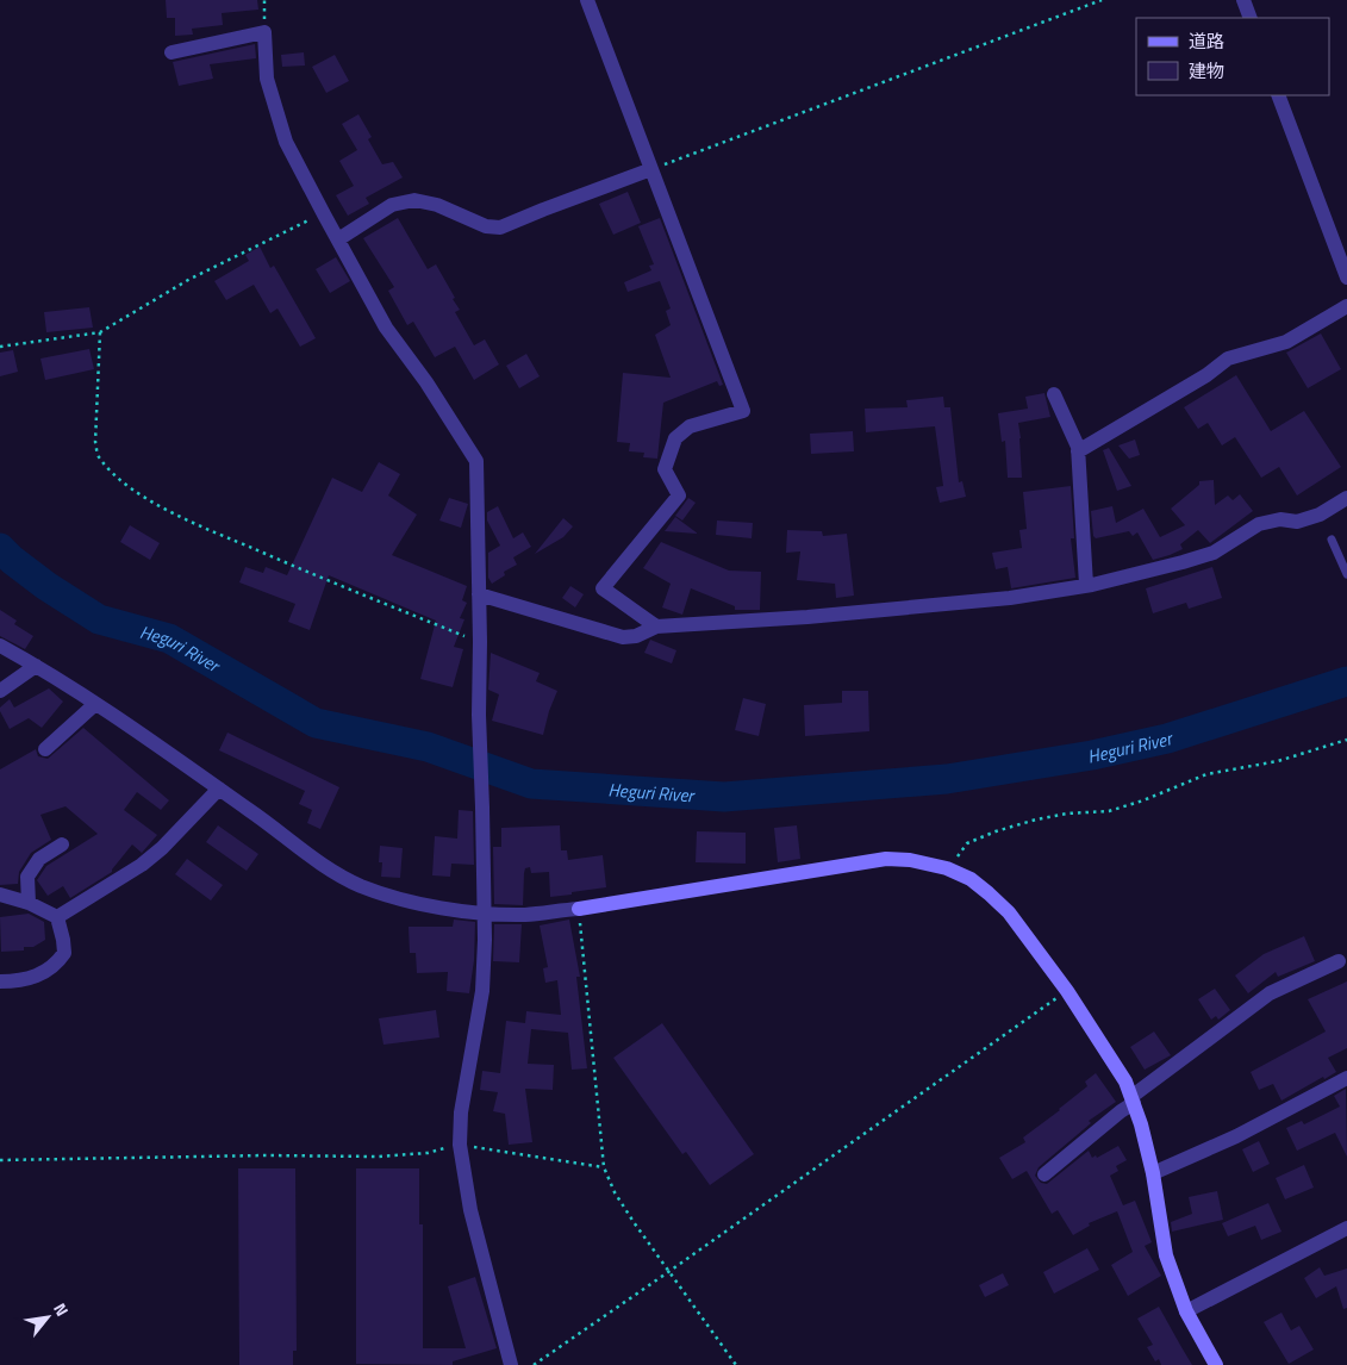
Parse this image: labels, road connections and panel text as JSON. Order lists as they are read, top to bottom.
{
  "water": ["Heguri River"],
  "legend": ["道路", "建物"],
  "north": "top right"
}
